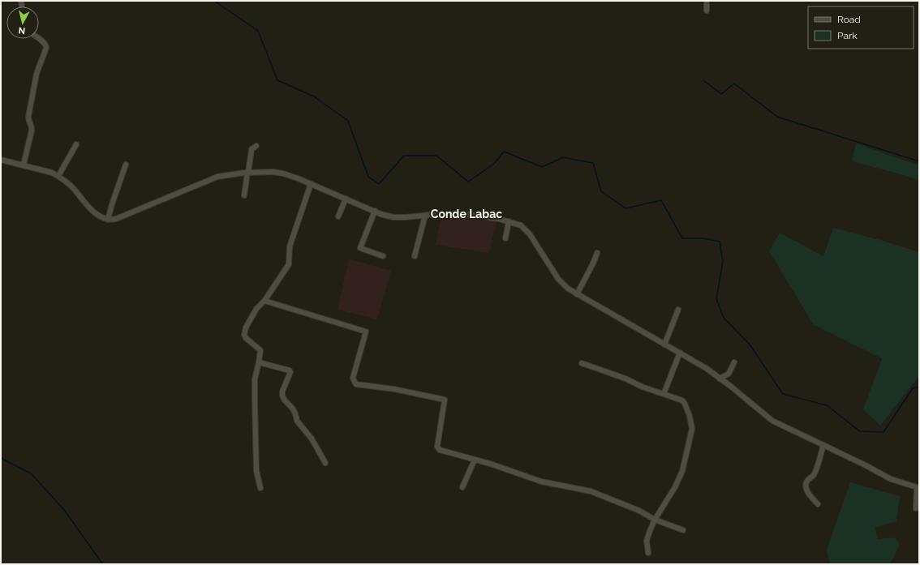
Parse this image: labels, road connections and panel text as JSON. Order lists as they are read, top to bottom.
{
  "districts": ["Conde Labac"],
  "legend": ["Road", "Park"],
  "north": "bottom"
}
